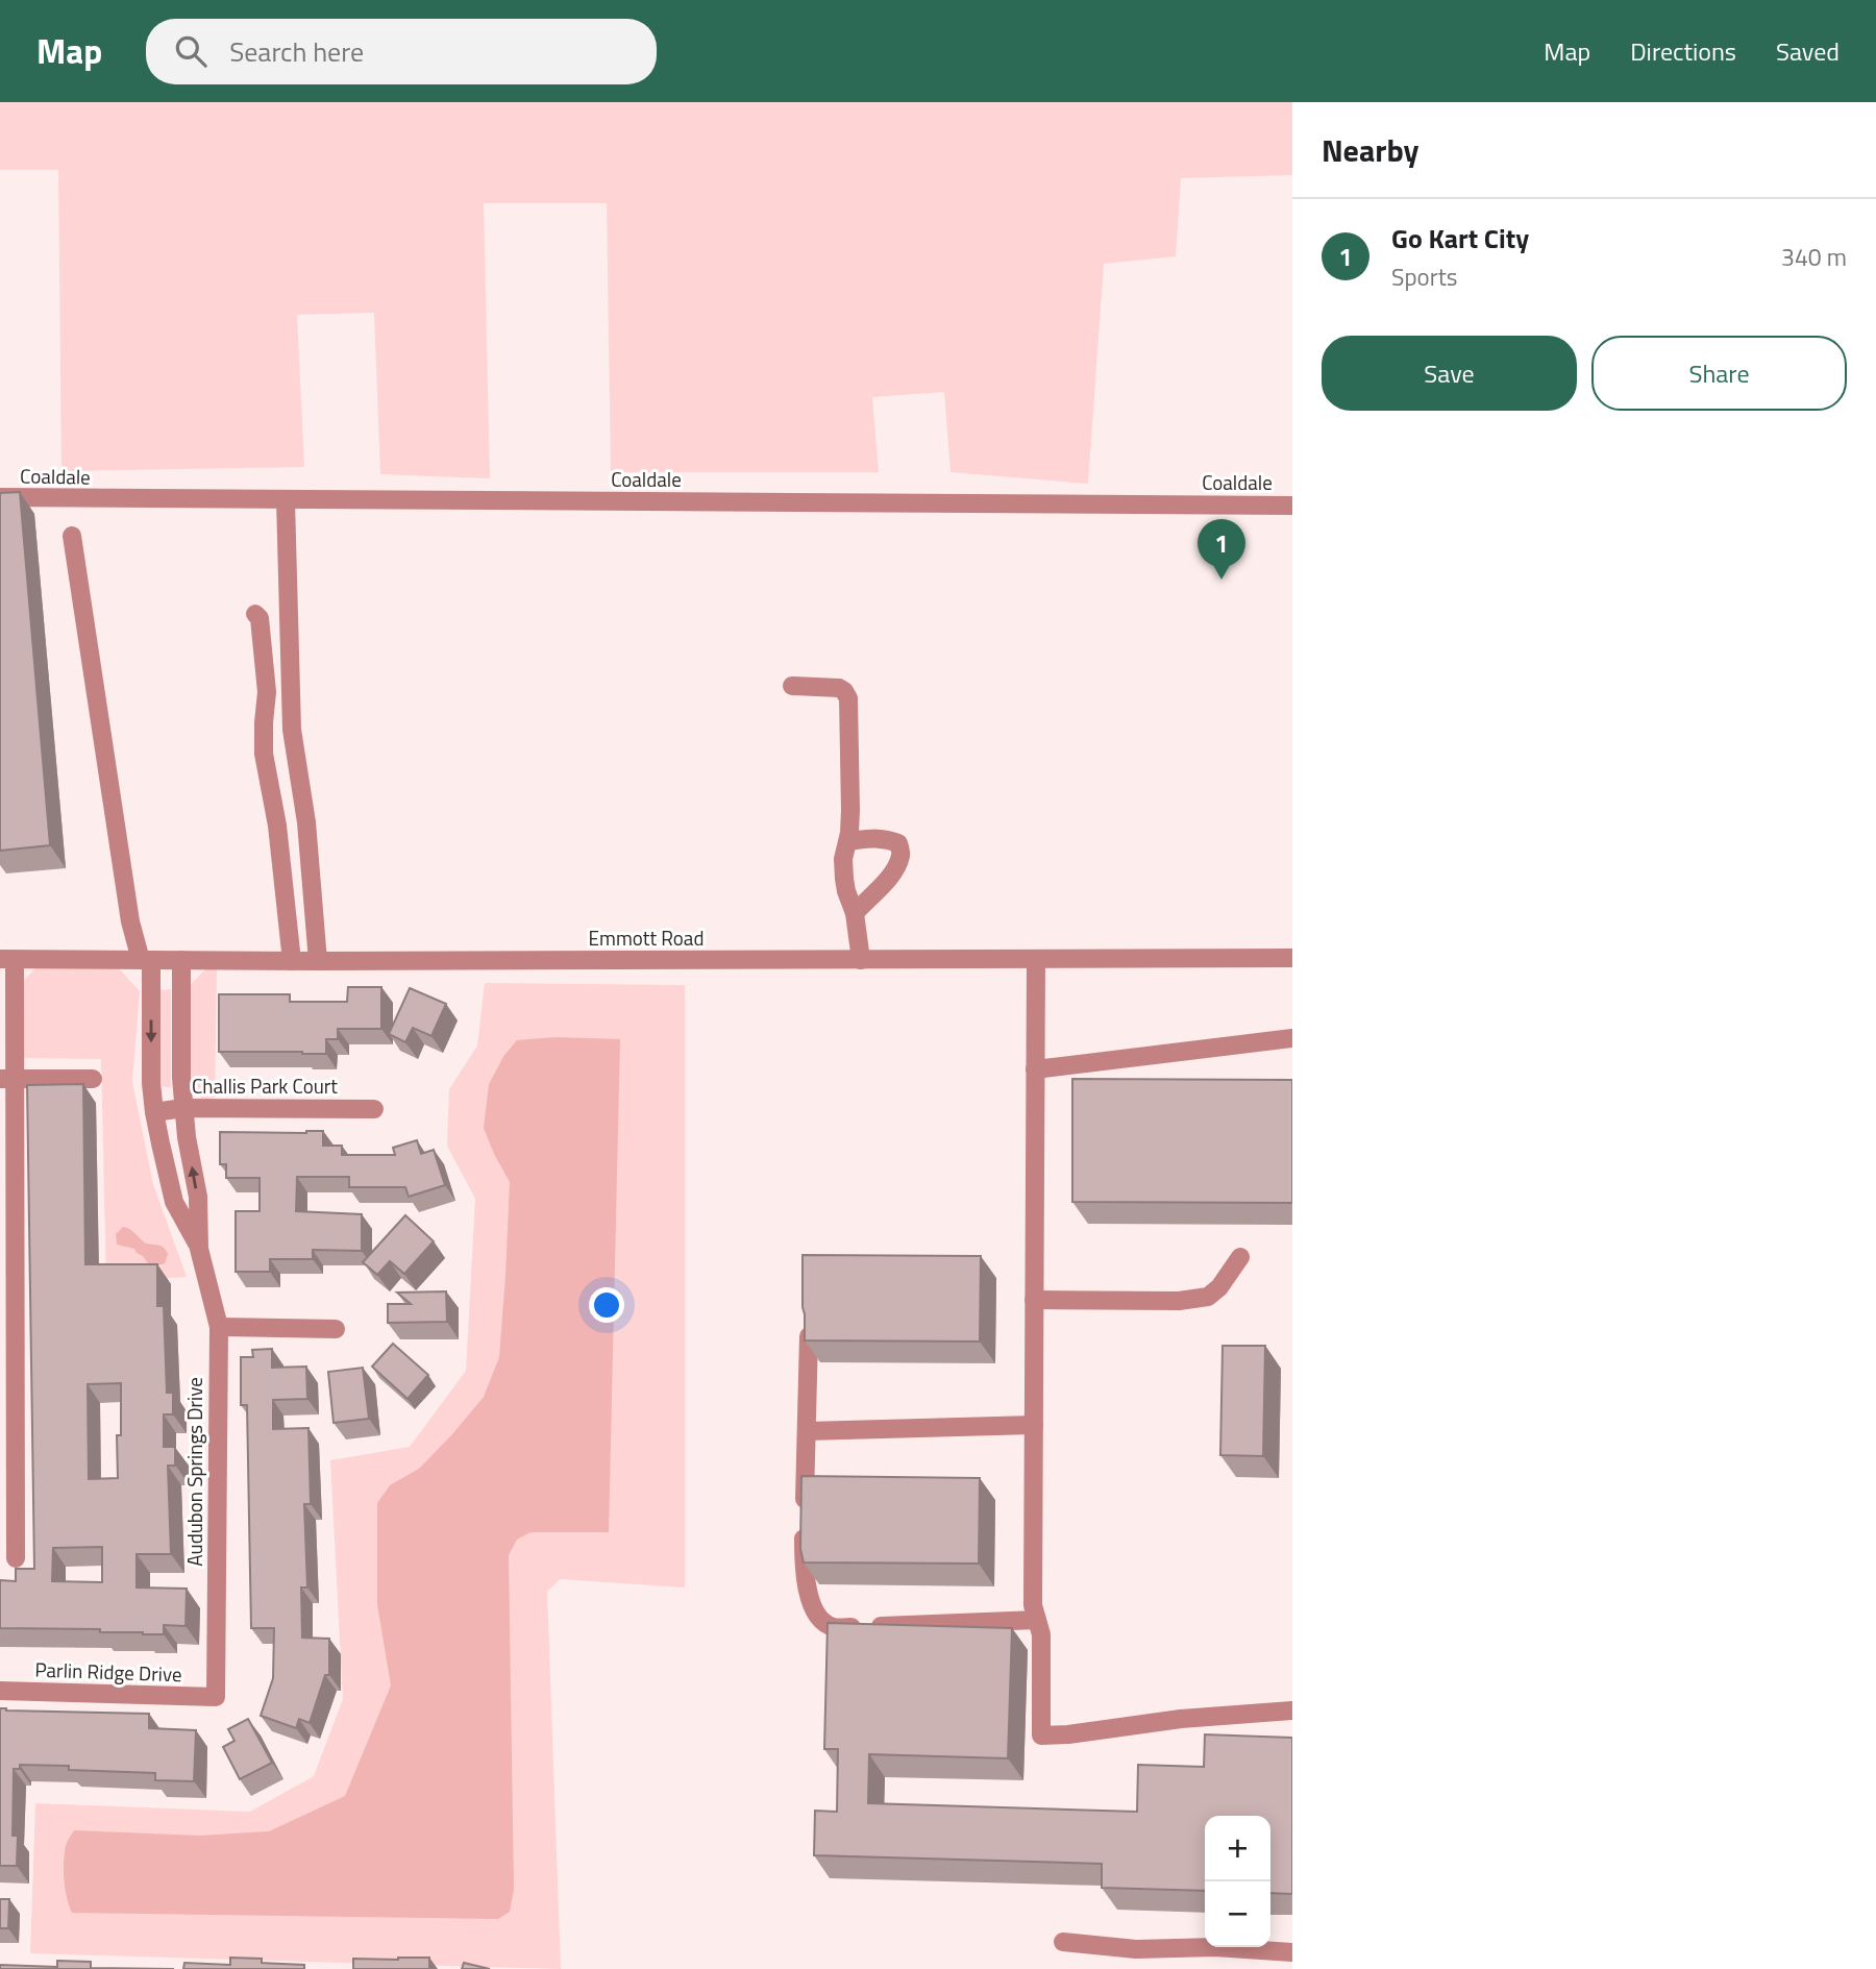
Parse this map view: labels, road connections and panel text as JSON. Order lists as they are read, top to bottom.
{
  "streets": {
    "street": [
      "Coaldale",
      "Emmott Road",
      "Challis Park Court",
      "Audubon Springs Drive",
      "Parlin Ridge Drive"
    ]
  },
  "crossings": [
    ["Emmott Road", "Audubon Springs Drive"],
    ["Challis Park Court", "Audubon Springs Drive"],
    ["Audubon Springs Drive", "Parlin Ridge Drive"]
  ],
  "page": {
    "header": "Map",
    "search": "Search here",
    "nav": ["Map", "Directions", "Saved"],
    "heading": "Nearby",
    "list": [
      {
        "mark": "1",
        "name": "Go Kart City",
        "note": "Sports",
        "value": "340 m"
      }
    ],
    "buttons": ["Save", "Share"],
    "pins": "1",
    "map_buttons": ["+", "−"]
  }
}
